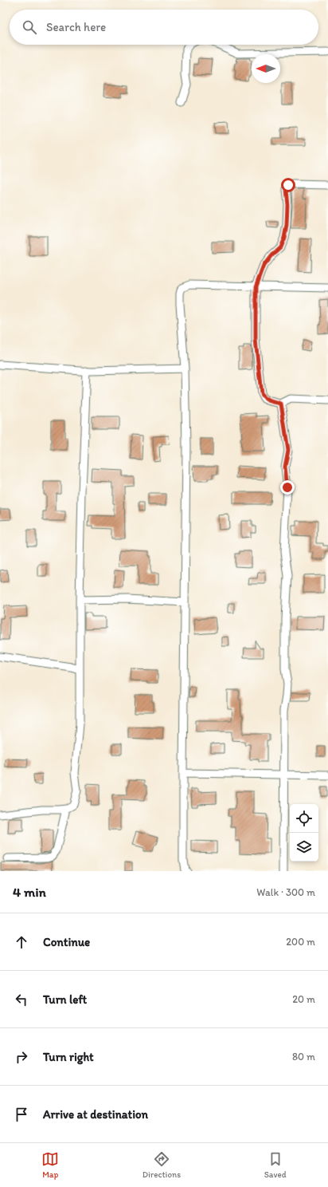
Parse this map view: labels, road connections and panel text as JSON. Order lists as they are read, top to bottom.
{
  "north": "left",
  "page": {
    "search": "Search here",
    "heading": ["4 min", "Walk · 300 m"],
    "list": [
      ["Continue", "200 m"],
      ["Turn left", "20 m"],
      ["Turn right", "80 m"],
      "Arrive at destination"
    ],
    "nav": ["Map", "Directions", "Saved"]
  }
}
